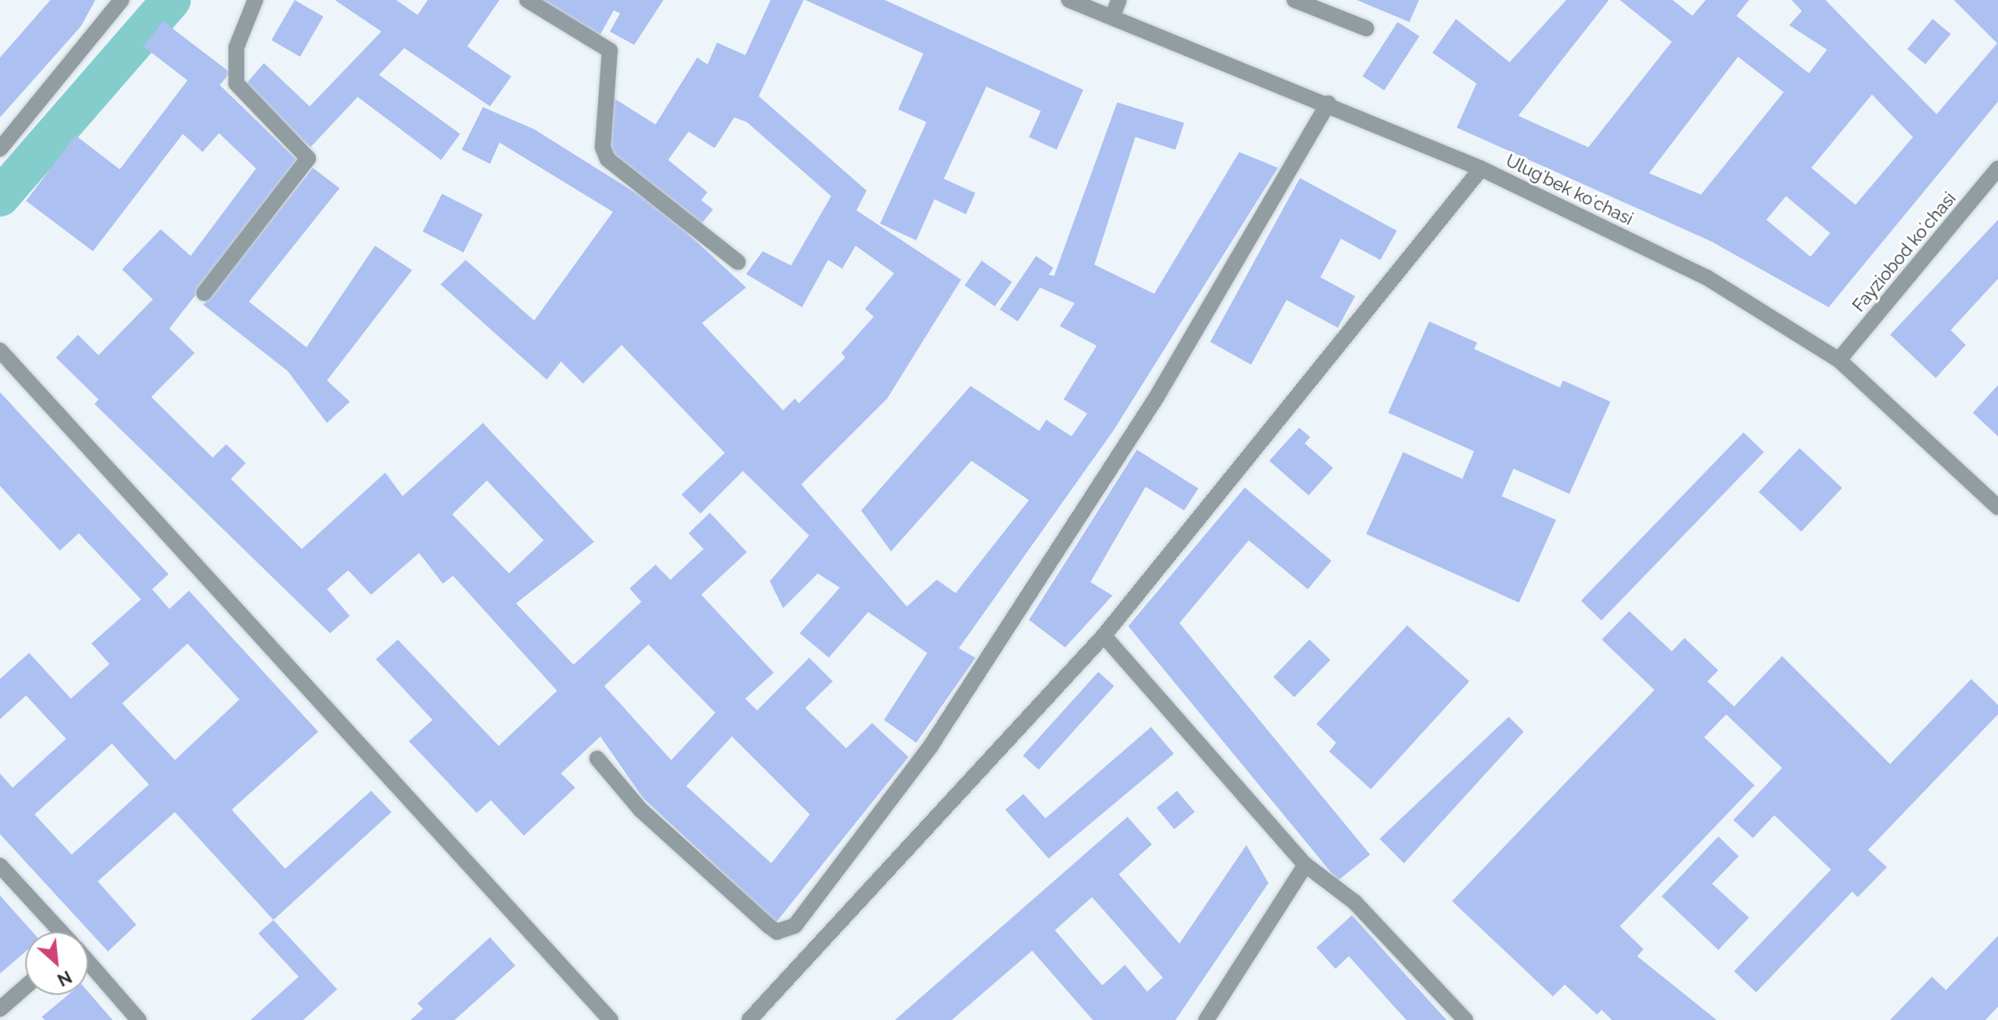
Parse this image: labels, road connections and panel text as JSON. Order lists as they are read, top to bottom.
{
  "streets": {
    "street": ["Ulugʻbek koʻchasi", "Fayziobod koʻchasi"]
  },
  "crossings": [
    ["Ulugʻbek koʻchasi", "Fayziobod koʻchasi"]
  ],
  "north": "bottom right"
}
